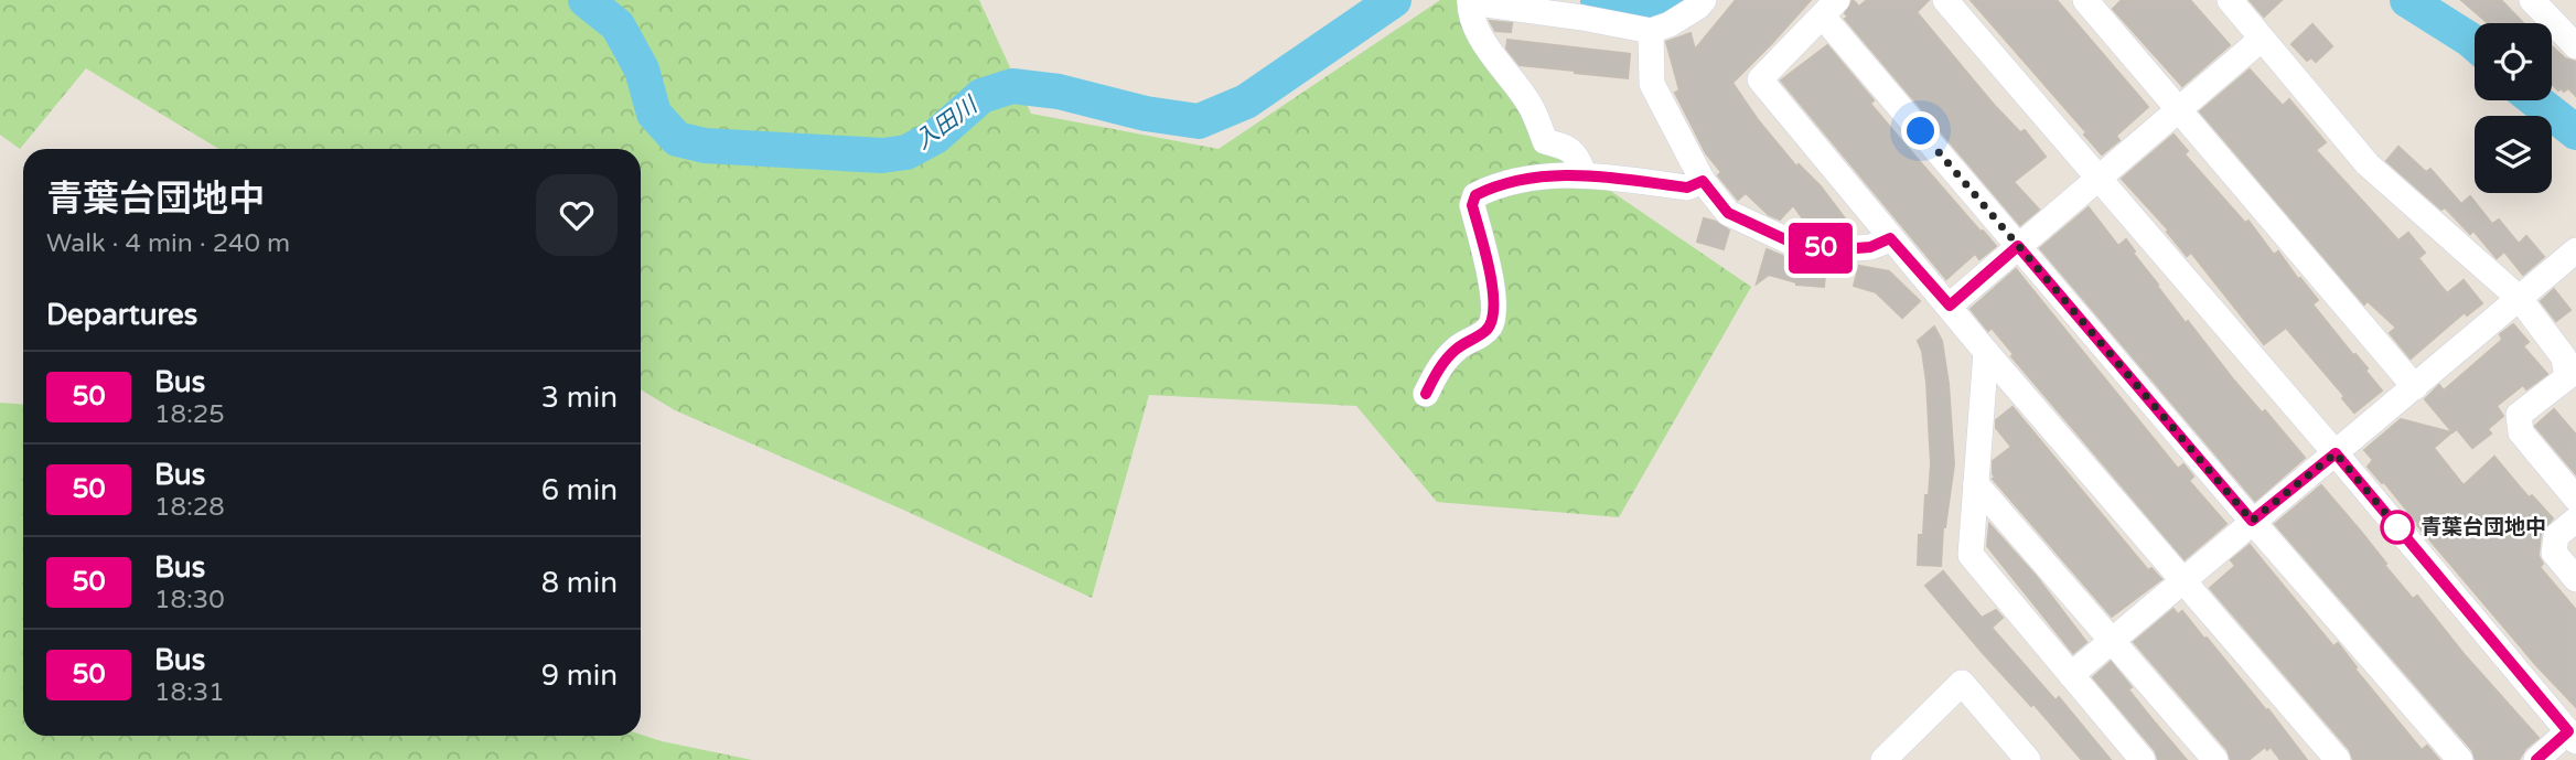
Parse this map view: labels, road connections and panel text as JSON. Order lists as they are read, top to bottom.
{
  "water": ["入田川"],
  "places": ["青葉台団地中"],
  "lines": ["bus line 50"],
  "page": {
    "on_map": "50",
    "heading": [
      ["青葉台団地中", "Walk · 4 min · 240 m"],
      "Departures"
    ],
    "list": [
      {
        "mark": "50",
        "name": "Bus",
        "note": "18:25",
        "value": "3 min"
      },
      {
        "mark": "50",
        "name": "Bus",
        "note": "18:28",
        "value": "6 min"
      },
      {
        "mark": "50",
        "name": "Bus",
        "note": "18:30",
        "value": "8 min"
      },
      {
        "mark": "50",
        "name": "Bus",
        "note": "18:31",
        "value": "9 min"
      }
    ]
  }
}
